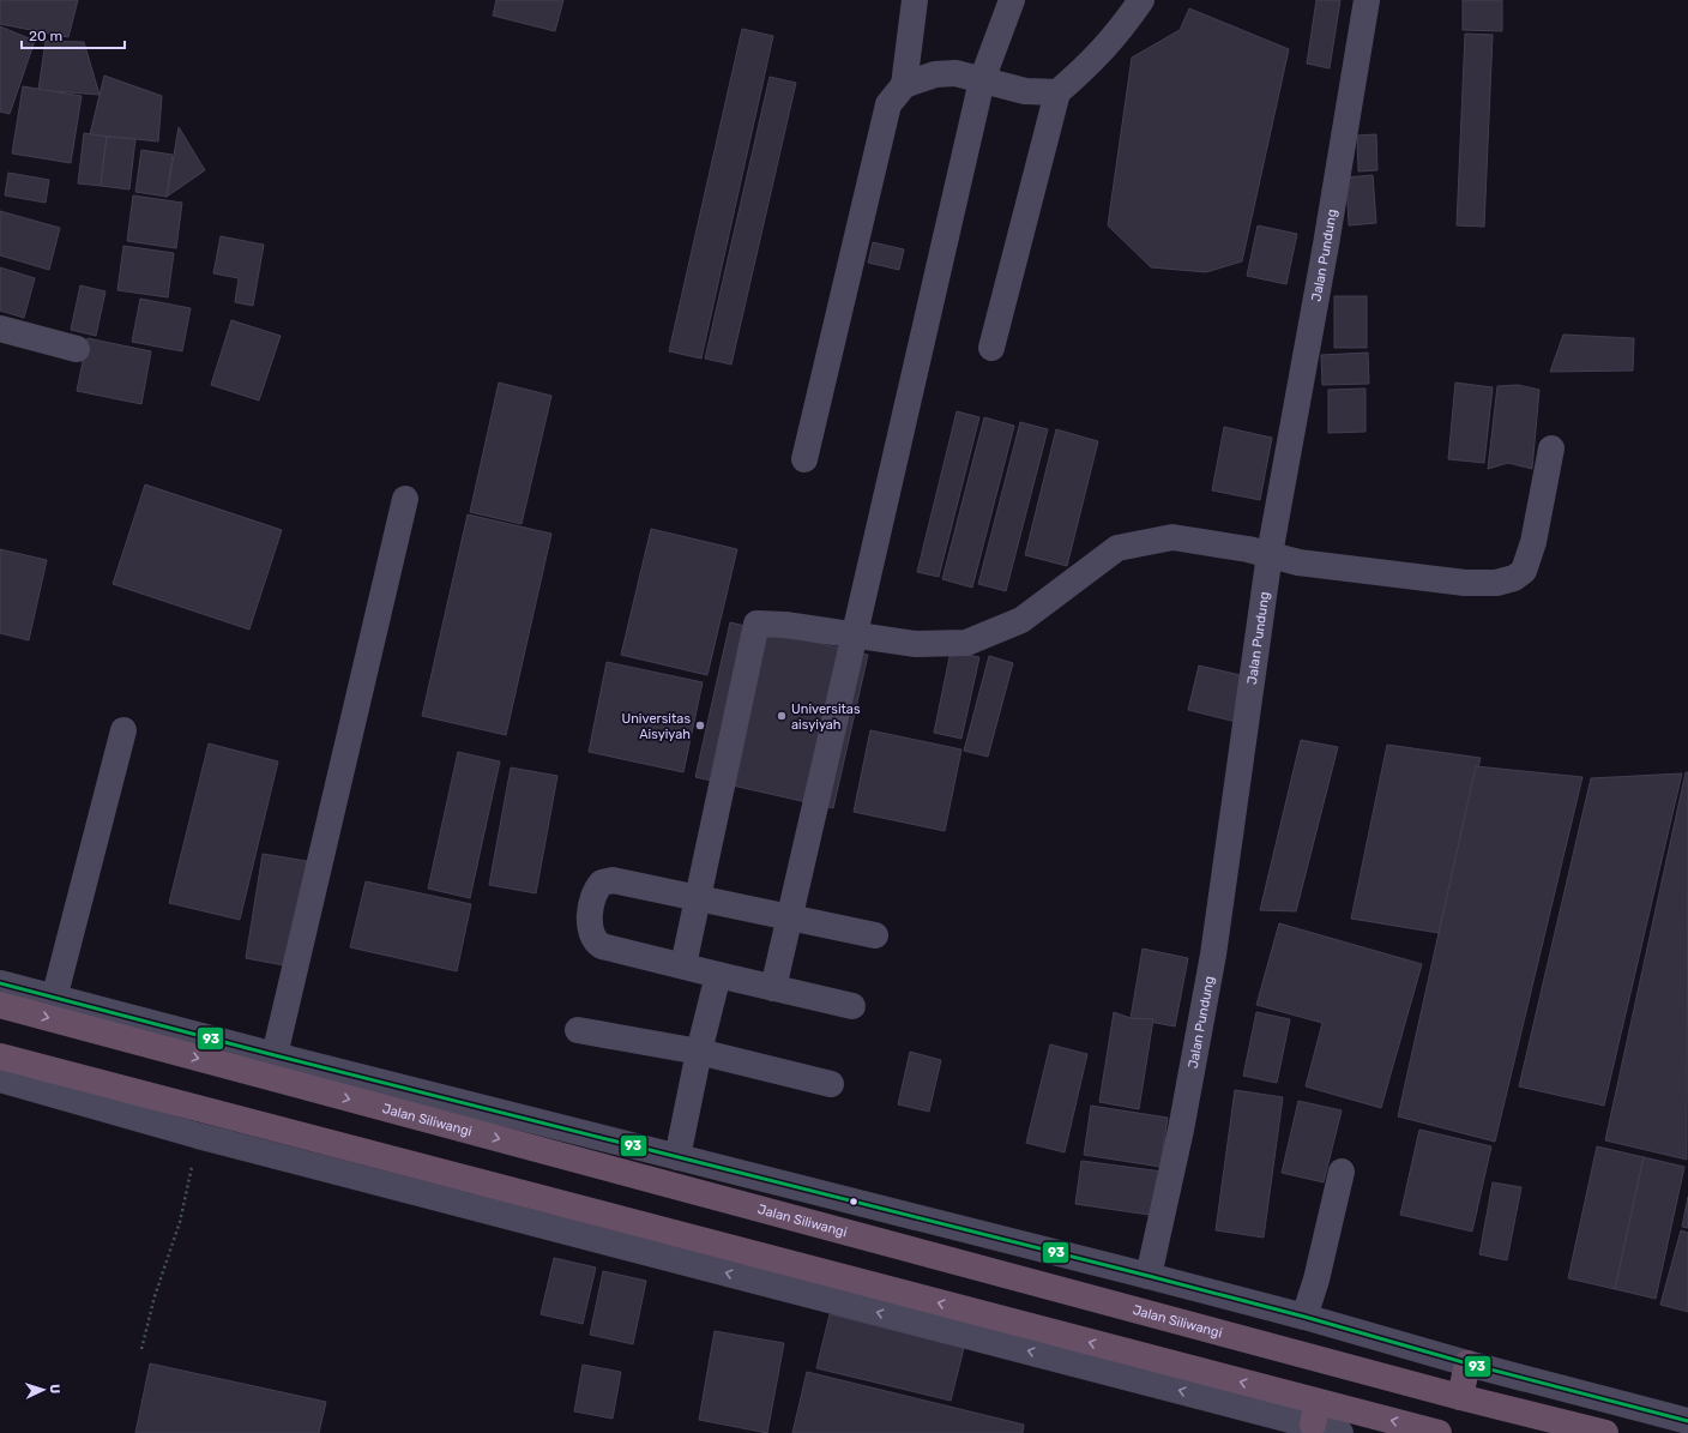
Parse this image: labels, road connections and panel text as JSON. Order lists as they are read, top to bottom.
{
  "streets": {
    "highway": ["Jalan Siliwangi"],
    "street": ["Jalan Pundung"]
  },
  "places": ["Universitas aisyiyah", "Universitas Aisyiyah"],
  "lines": ["transit line 93"],
  "scale_bar": "20 m",
  "north": "right"
}
